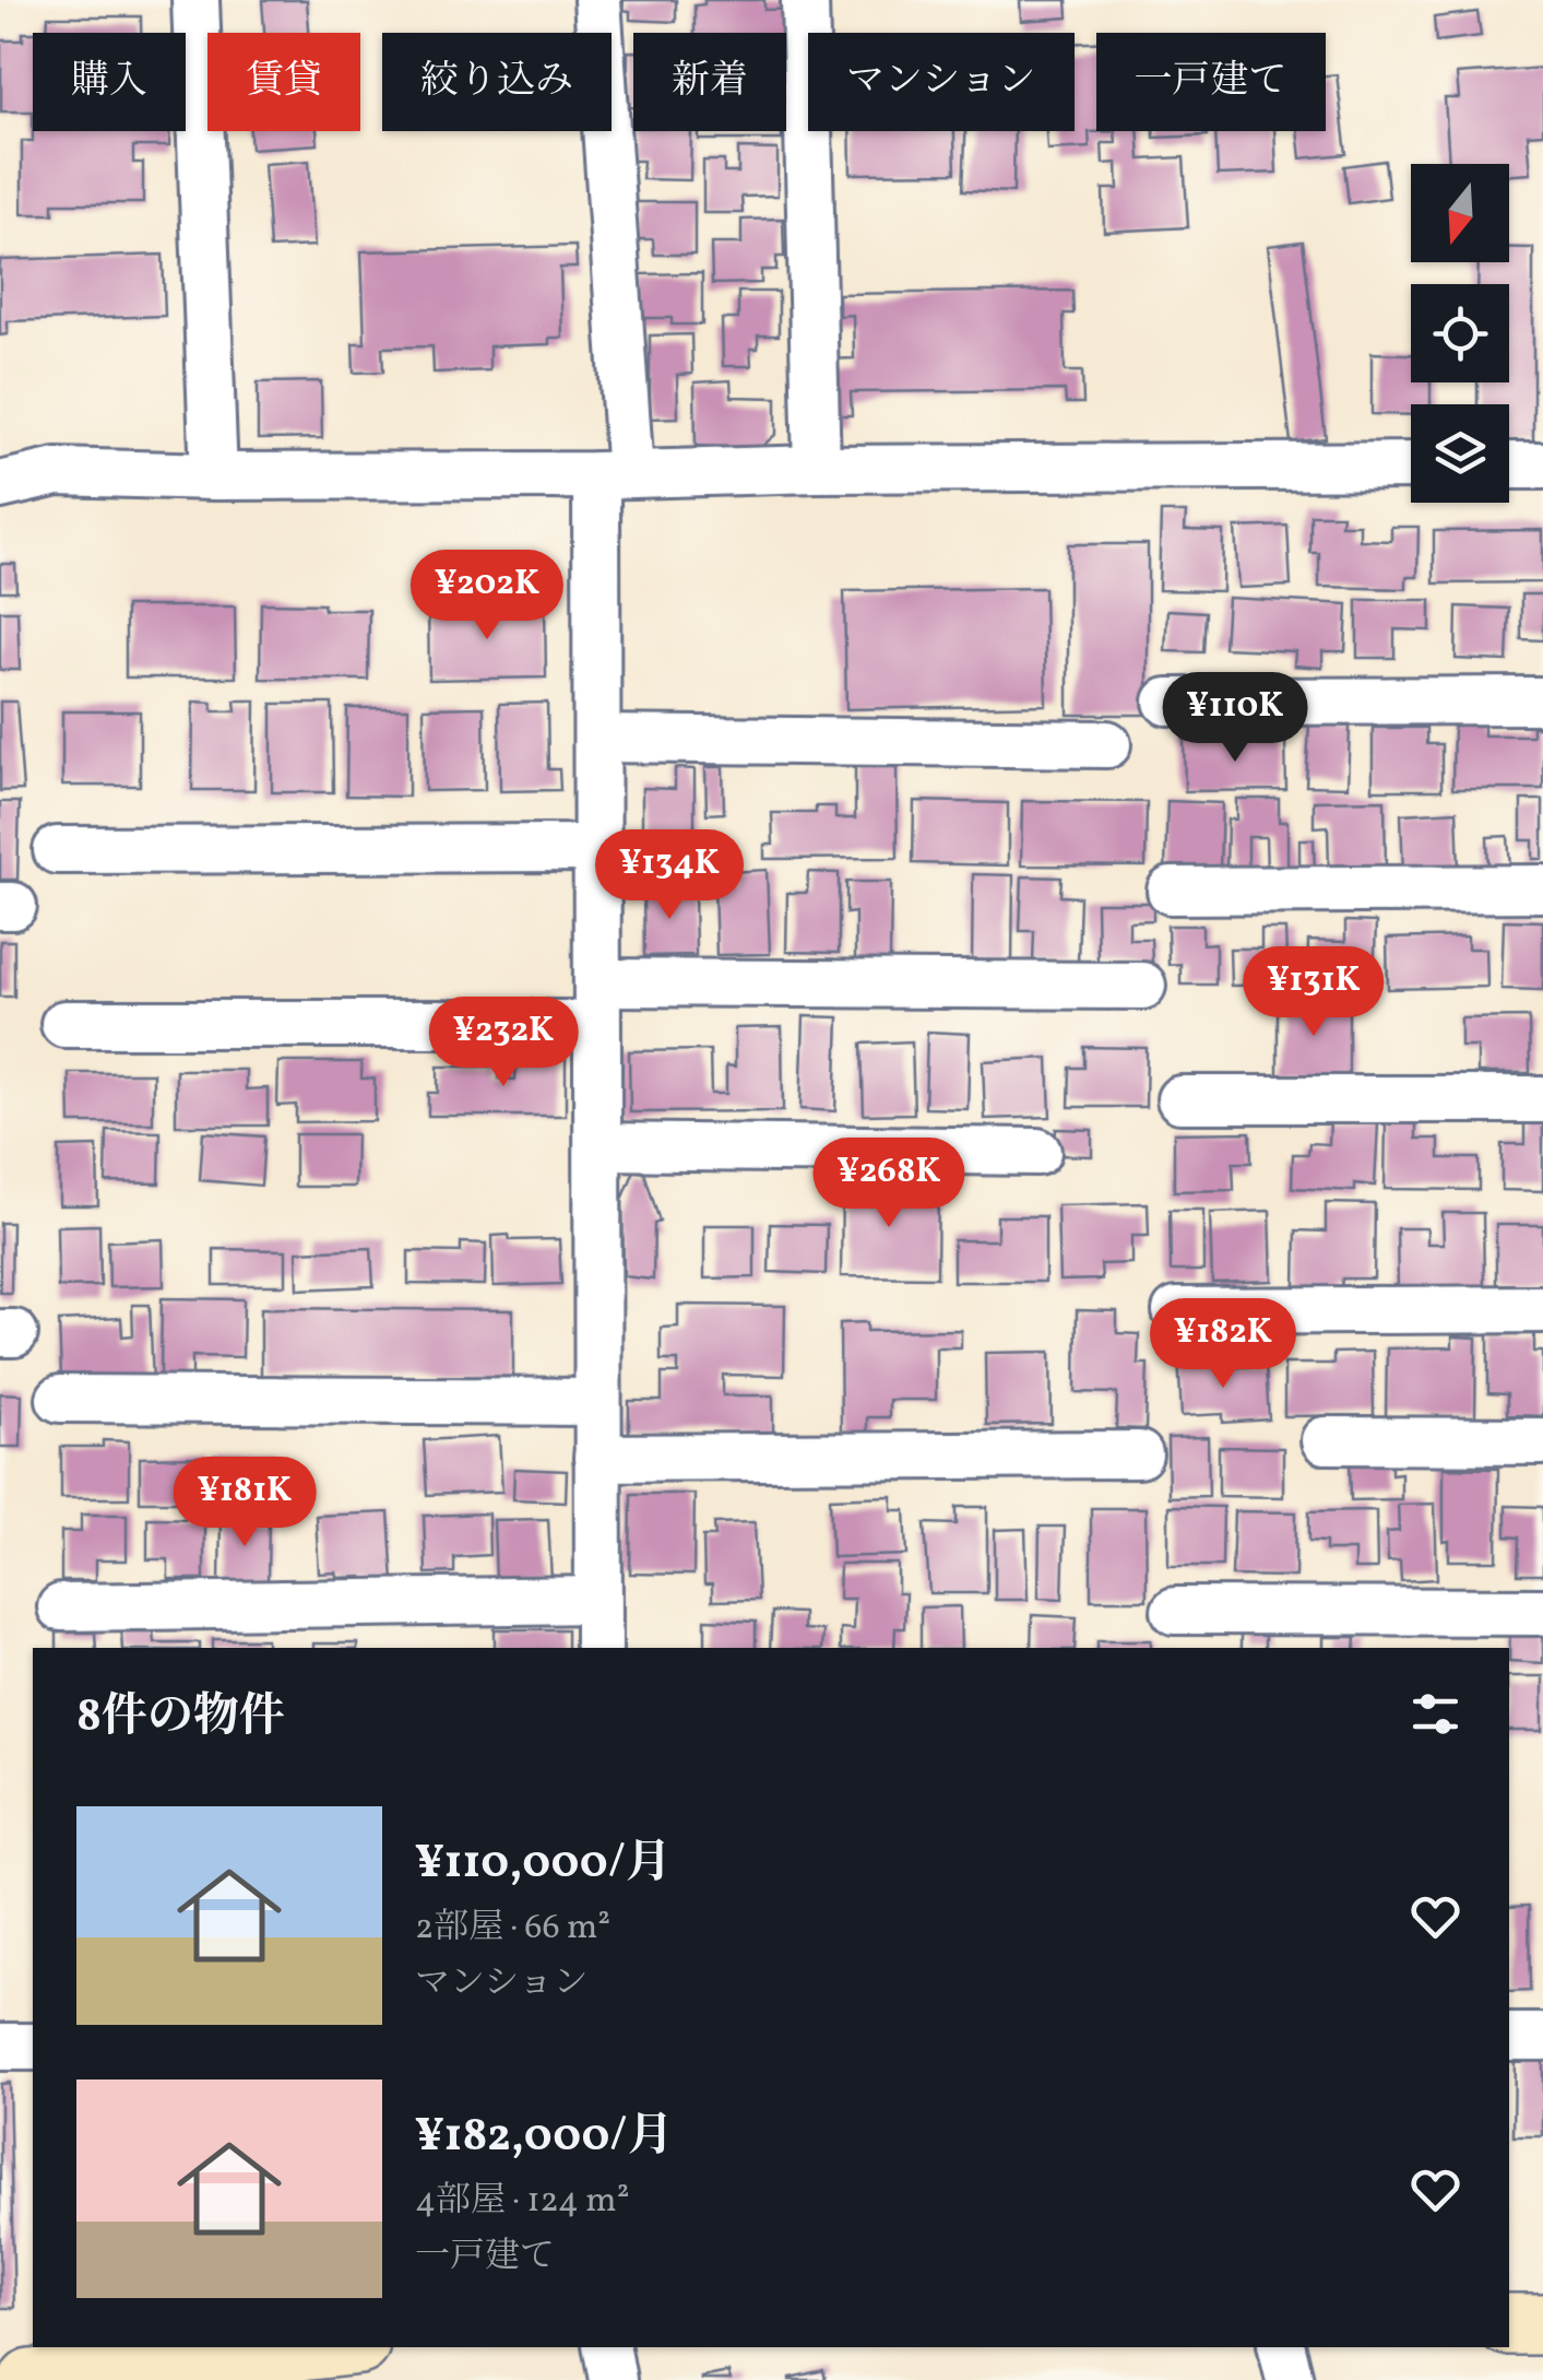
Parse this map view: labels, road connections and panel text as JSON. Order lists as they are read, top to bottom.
{
  "north": "bottom",
  "page": {
    "chip": [
      "購入",
      "賃貸",
      "絞り込み",
      "新着",
      "マンション",
      "一戸建て"
    ],
    "price": [
      "¥202K",
      "¥110K",
      "¥134K",
      "¥131K",
      "¥232K",
      "¥268K",
      "¥182K",
      "¥181K"
    ],
    "heading": "8件の物件",
    "list": [
      {
        "name": "¥110,000/月",
        "note": "2部屋 · 66 m² · マンション"
      },
      {
        "name": "¥182,000/月",
        "note": "4部屋 · 124 m² · 一戸建て"
      }
    ]
  }
}
